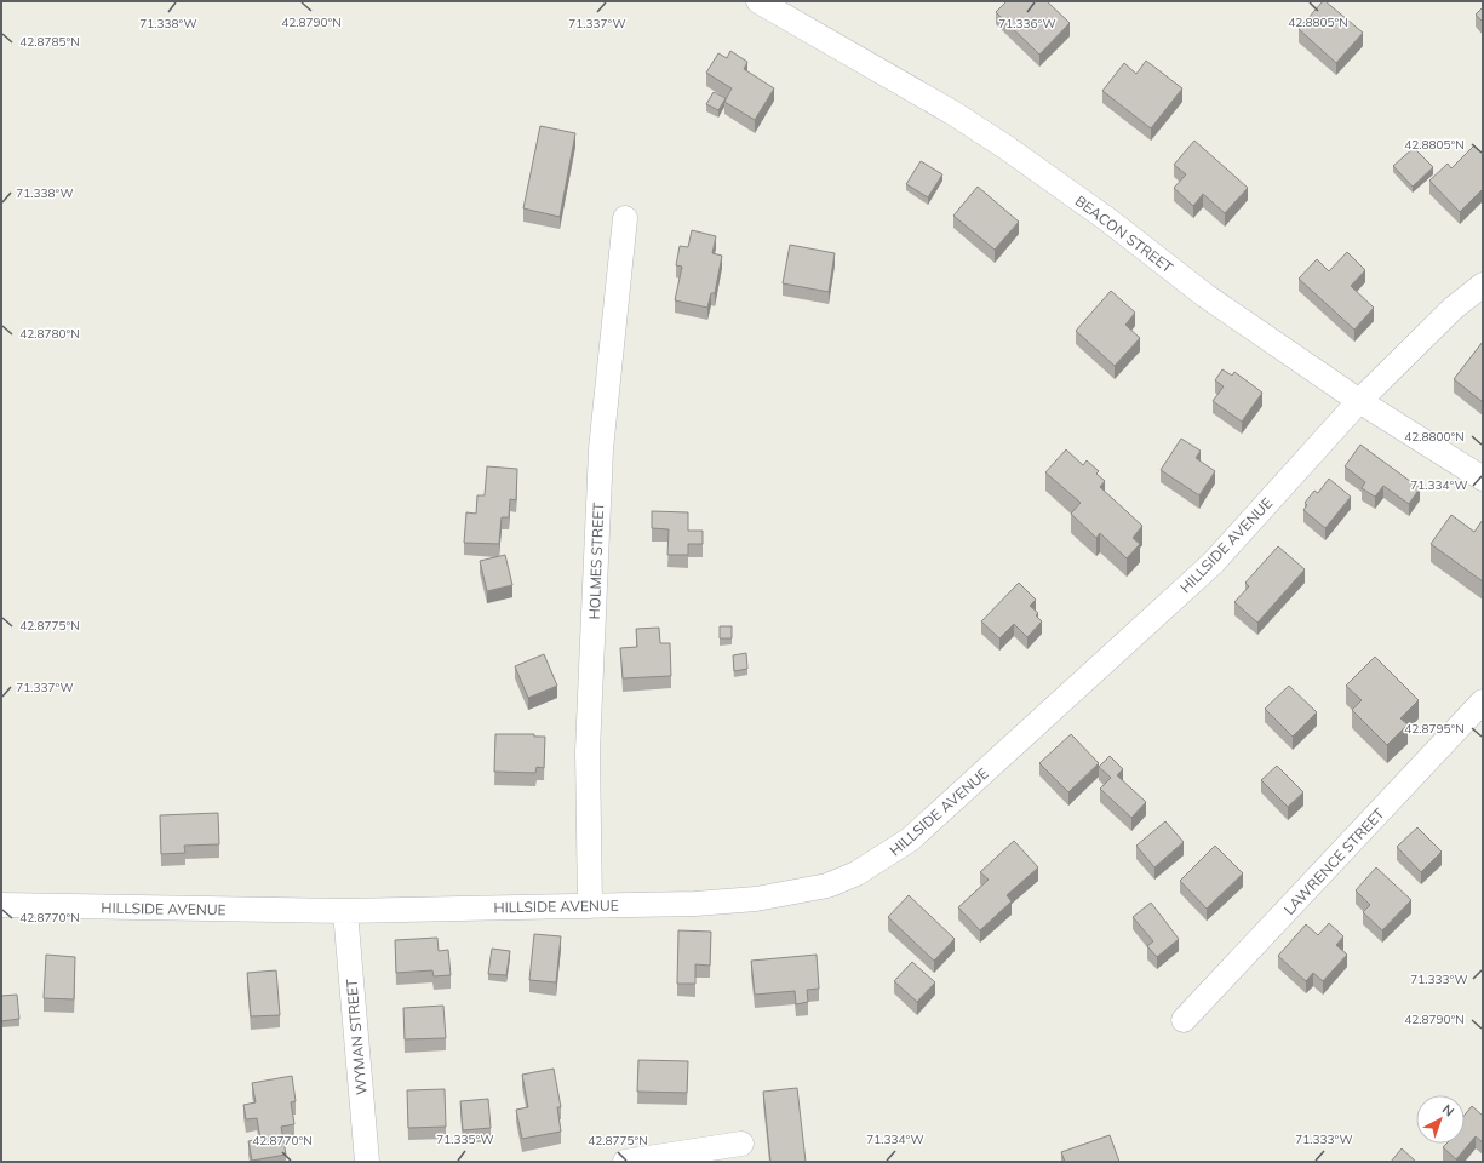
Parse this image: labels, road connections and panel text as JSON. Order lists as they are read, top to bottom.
{
  "streets": {
    "street": [
      "BEACON STREET",
      "HILLSIDE AVENUE",
      "HOLMES STREET",
      "LAWRENCE STREET",
      "WYMAN STREET"
    ]
  },
  "crossings": [
    ["BEACON STREET", "HILLSIDE AVENUE"],
    ["HILLSIDE AVENUE", "HOLMES STREET"],
    ["HILLSIDE AVENUE", "WYMAN STREET"]
  ],
  "north": "top right",
  "coordinates": [
    "42.8790°N",
    "42.8805°N",
    "71.338°W",
    "71.337°W",
    "71.336°W",
    "42.8785°N",
    "42.8780°N",
    "42.8800°N",
    "71.334°W",
    "42.8775°N",
    "42.8795°N",
    "42.8770°N",
    "71.333°W",
    "71.335°W"
  ]
}
